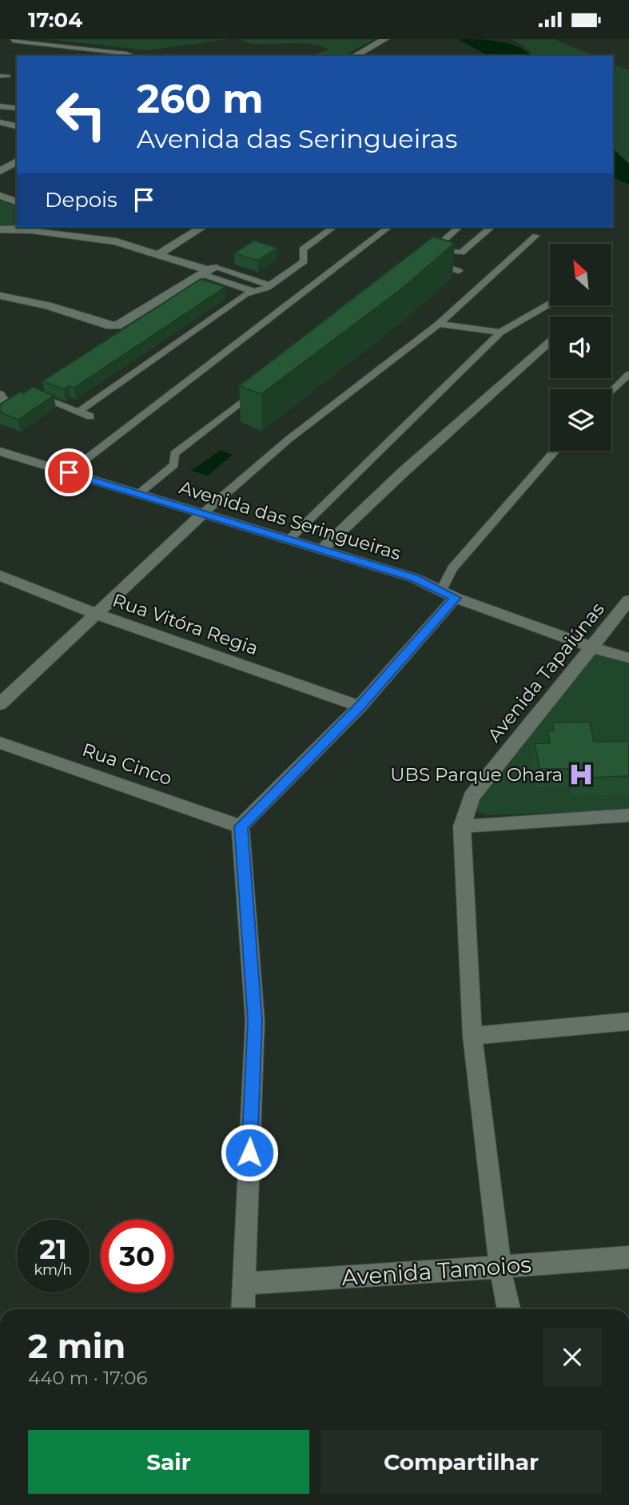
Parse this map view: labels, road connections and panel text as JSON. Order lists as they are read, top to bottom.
{
  "streets": {
    "street": [
      "Avenida das Seringueiras",
      "Rua Vitóra Regia",
      "Avenida Tapaiúnas",
      "Rua Cinco",
      "Avenida Tamoios"
    ]
  },
  "crossings": [
    ["Avenida das Seringueiras", "Avenida Tapaiúnas"]
  ],
  "places": {
    "hospital": ["UBS Parque Ohara"]
  },
  "north": "top left",
  "page": {
    "status": "17:04",
    "turn": ["260 m", "Avenida das Seringueiras"],
    "then": "Depois",
    "speed": "21 km/h",
    "limit": "30",
    "heading": ["2 min", "440 m · 17:06"],
    "buttons": ["Sair", "Compartilhar"]
  }
}
